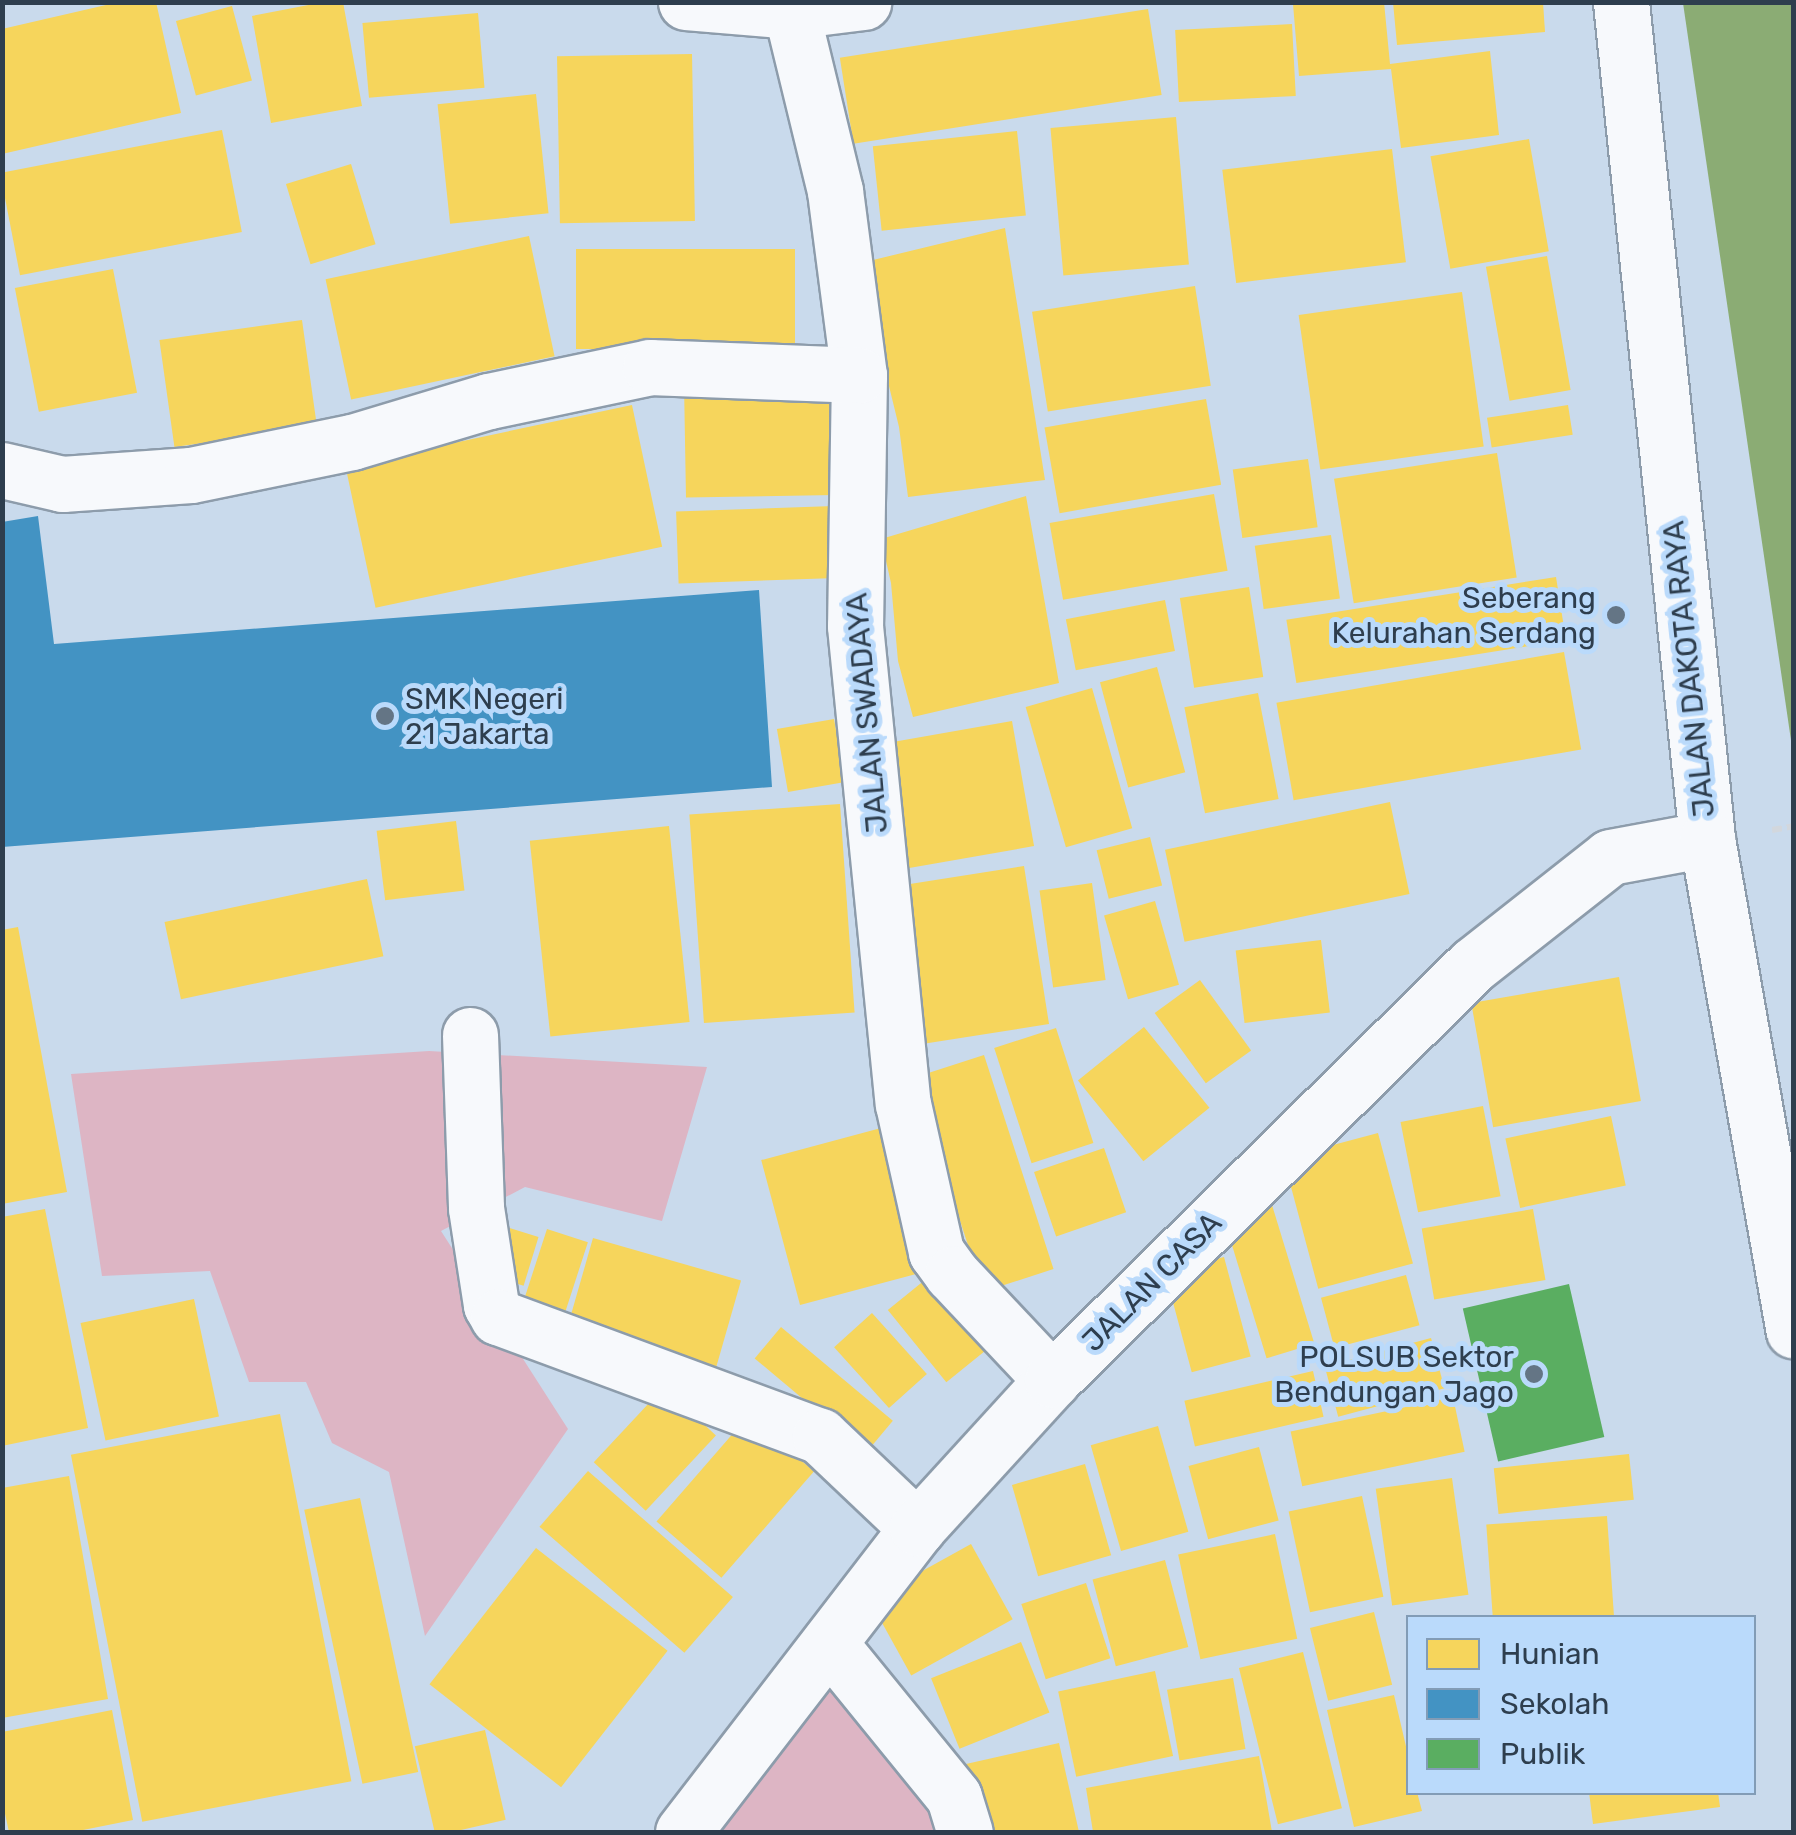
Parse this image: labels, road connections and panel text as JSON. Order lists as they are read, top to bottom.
{
  "streets": {
    "street": ["JALAN DAKOTA RAYA", "JALAN SWADAYA", "JALAN CASA"]
  },
  "crossings": [
    ["JALAN DAKOTA RAYA", "JALAN CASA"],
    ["JALAN SWADAYA", "JALAN CASA"]
  ],
  "places": ["Seberang Kelurahan Serdang", "SMK Negeri 21 Jakarta", "POLSUB Sektor Bendungan Jago"],
  "legend": ["Hunian", "Sekolah", "Publik"]
}
